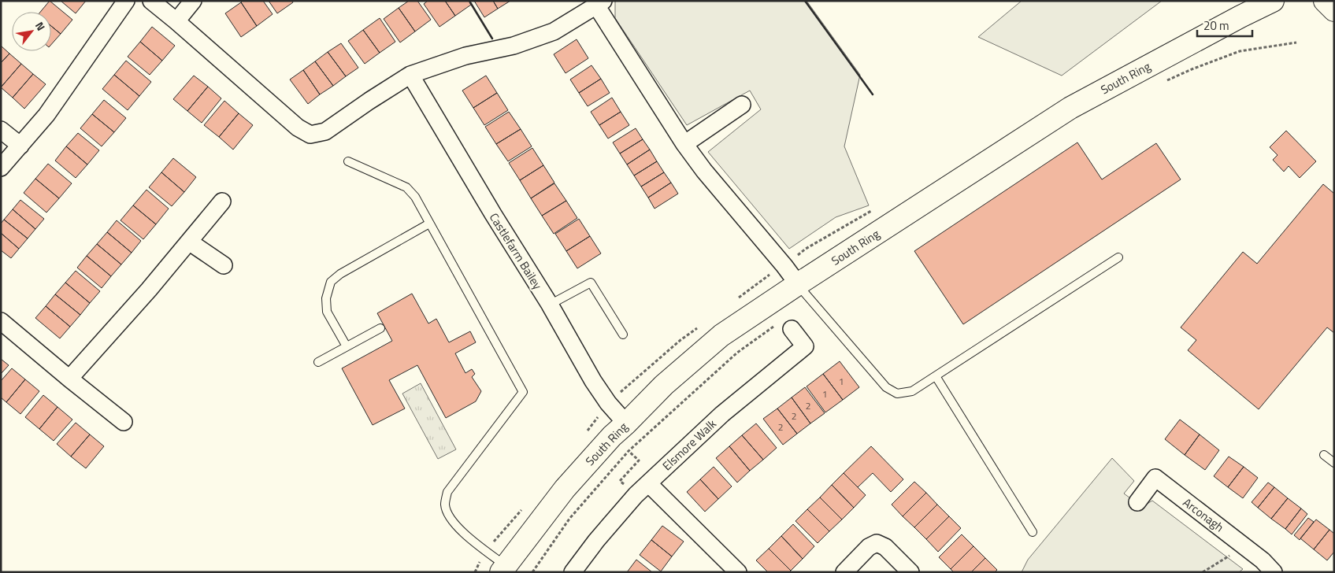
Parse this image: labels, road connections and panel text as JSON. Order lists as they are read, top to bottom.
{
  "streets": {
    "main road": ["South Ring"],
    "street": ["Castlefarm Bailey", "Elsmore Walk", "Arconagh"]
  },
  "crossings": [
    ["South Ring", "Castlefarm Bailey"]
  ],
  "house_numbers": [
    "1",
    "1",
    "2",
    "2",
    "2"
  ],
  "scale_bar": "20 m",
  "north": "top right"
}
